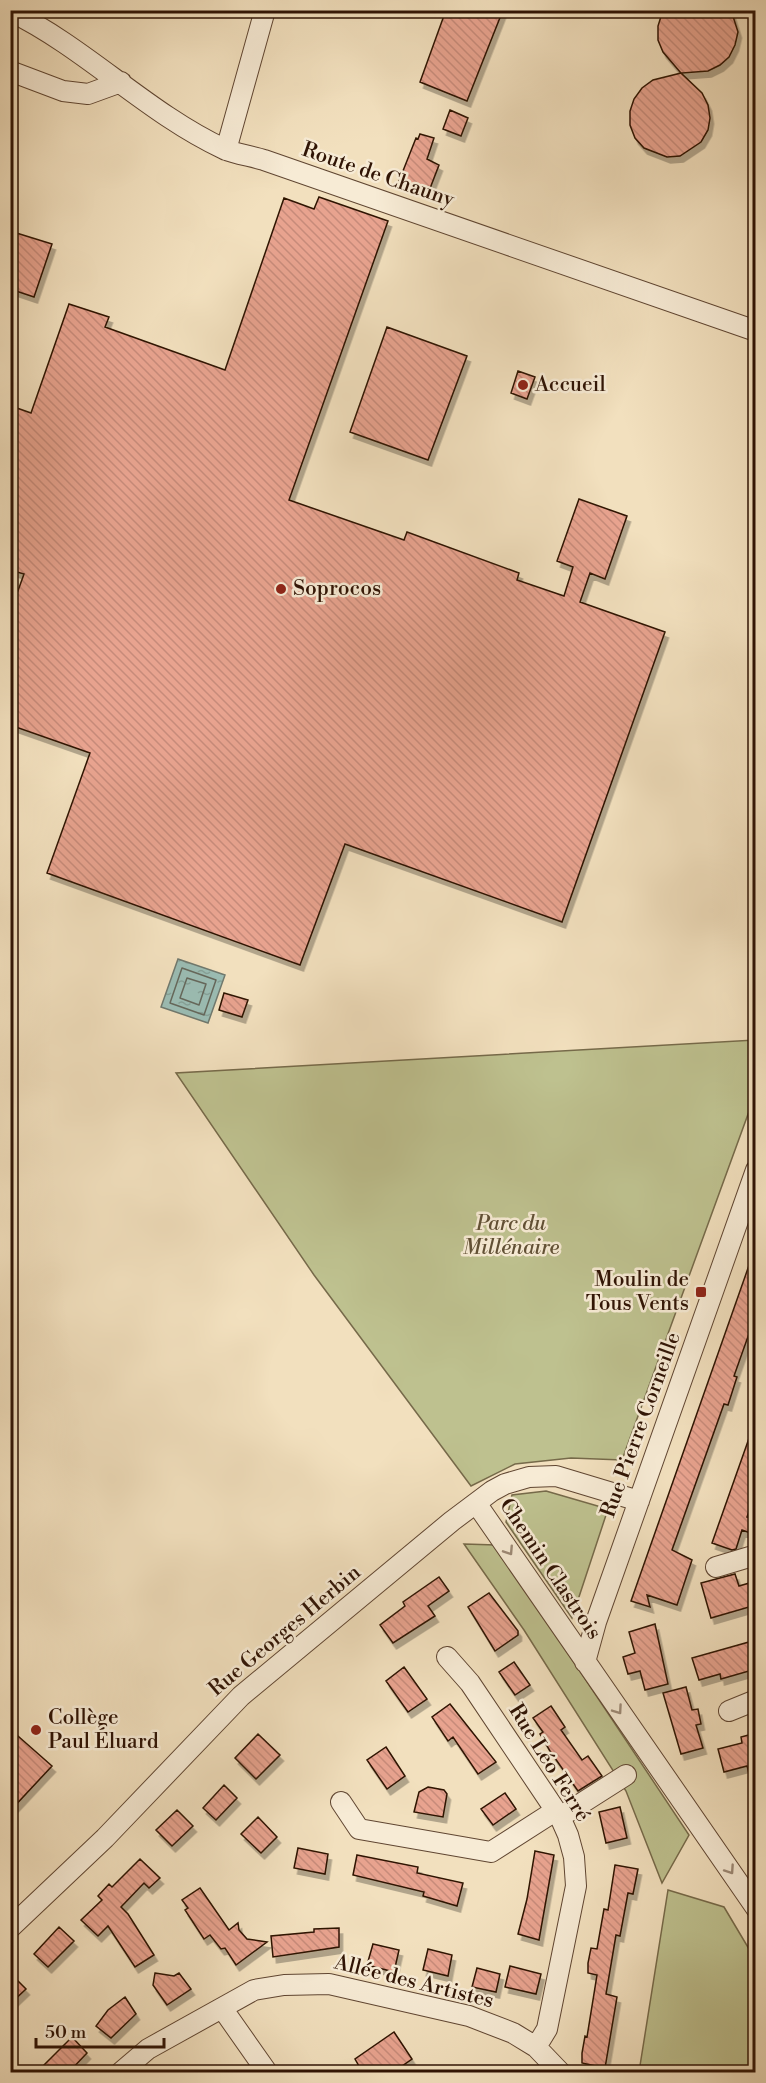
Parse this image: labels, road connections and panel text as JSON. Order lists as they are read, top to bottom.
{
  "streets": {
    "street": [
      "Route de Chauny",
      "Rue Pierre Corneille",
      "Chemin Clastrois",
      "Rue Georges Herbin",
      "Rue Léo Ferré",
      "Allée des Artistes"
    ]
  },
  "crossings": [
    ["Rue Pierre Corneille", "Chemin Clastrois"],
    ["Rue Pierre Corneille", "Rue Georges Herbin"],
    ["Chemin Clastrois", "Rue Georges Herbin"],
    ["Rue Léo Ferré", "Allée des Artistes"]
  ],
  "one_way": ["Chemin Clastrois"],
  "parks": ["Parc du Millénaire"],
  "places": {
    "other": ["Accueil", "Soprocos", "Collège Paul Éluard"],
    "transit": ["Moulin de Tous Vents"]
  },
  "scale_bar": "50 m"
}
